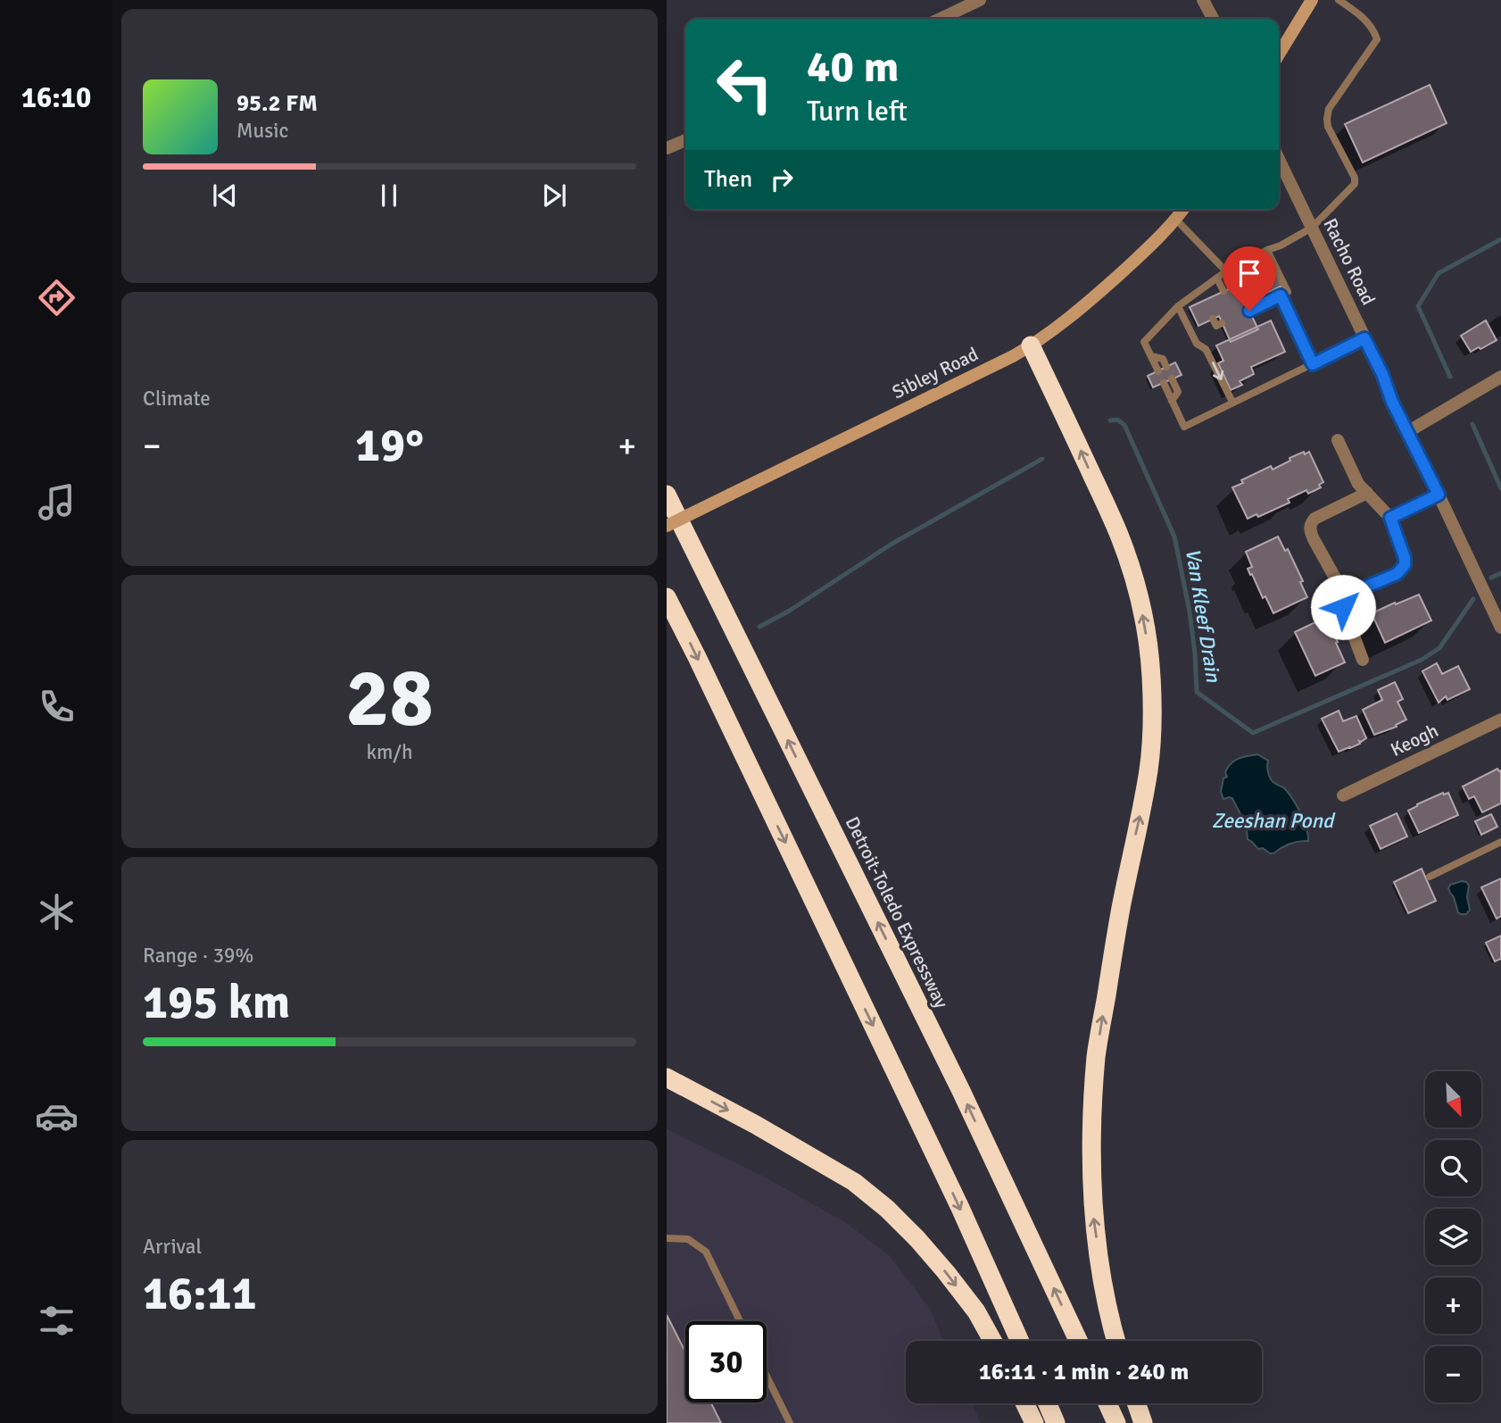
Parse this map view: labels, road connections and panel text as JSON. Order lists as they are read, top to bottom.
{
  "streets": {
    "highway": ["Detroit-Toledo Expressway"],
    "main road": ["Sibley Road"],
    "street": ["Racho Road", "Keogh"]
  },
  "water": ["Van Kleef Drain", "Zeeshan Pond"],
  "north": "bottom right",
  "page": {
    "tabs": "16:10",
    "turn": ["40 m", "Turn left"],
    "song": ["95.2 FM", "Music"],
    "then": "Then",
    "tile": [
      "Climate",
      ["28", "km/h"],
      ["Range · 39%", "195 km"],
      ["Arrival", "16:11"]
    ],
    "heat": ["−", "19°", "+"],
    "map_buttons": ["+", "−"],
    "limit": "30",
    "trip": "16:11 · 1 min · 240 m"
  }
}
